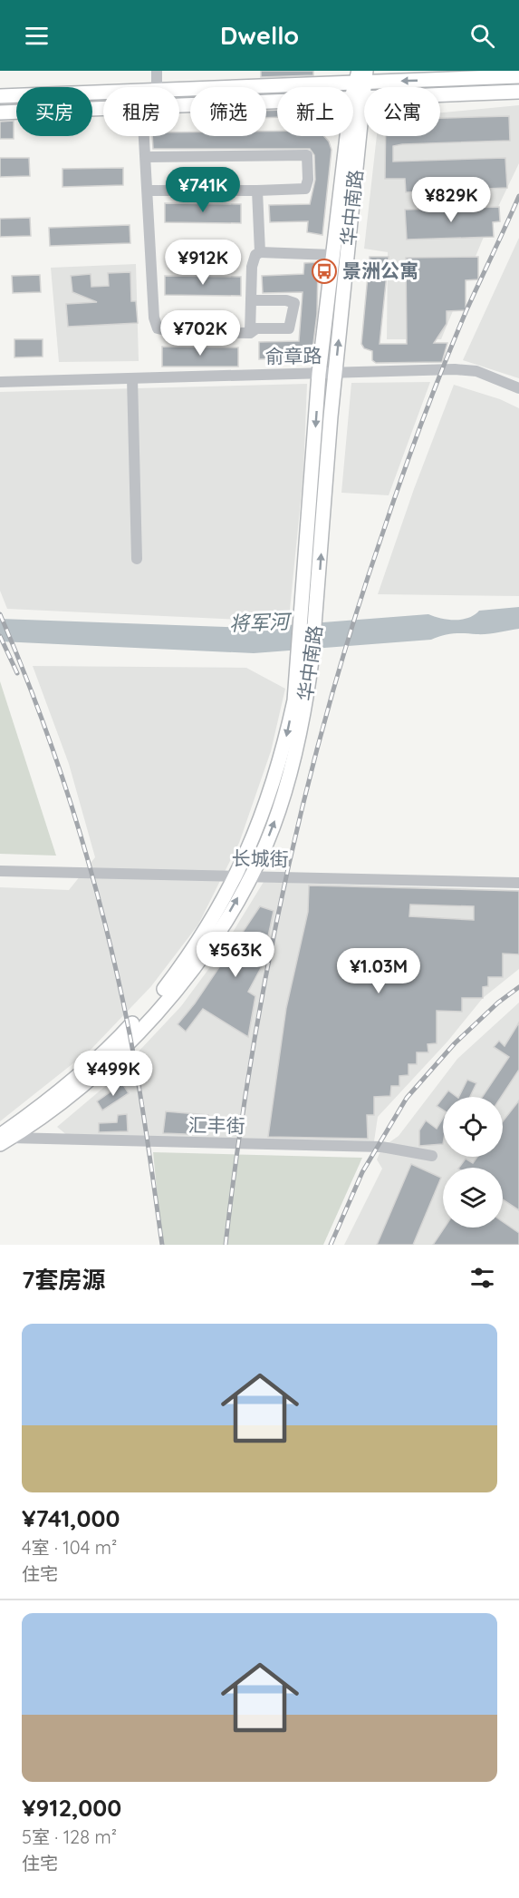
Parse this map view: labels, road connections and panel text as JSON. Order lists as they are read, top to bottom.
{
  "streets": {
    "main road": ["华中南路"],
    "street": ["俞章路", "长城街", "汇丰街"]
  },
  "crossings": [
    ["华中南路", "俞章路"],
    ["华中南路", "长城街"],
    ["华中南路", "汇丰街"]
  ],
  "water": ["将军河"],
  "places": {
    "bus stop": ["景洲公寓"]
  },
  "page": {
    "header": "Dwello",
    "chip": [
      "买房",
      "租房",
      "筛选",
      "新上",
      "公寓"
    ],
    "price": [
      "¥741K",
      "¥829K",
      "¥912K",
      "¥702K",
      "¥563K",
      "¥1.03M",
      "¥499K"
    ],
    "heading": "7套房源",
    "list": [
      {
        "name": "¥741,000",
        "note": "4室 · 104 m² · 住宅"
      },
      {
        "name": "¥912,000",
        "note": "5室 · 128 m² · 住宅"
      }
    ]
  }
}
